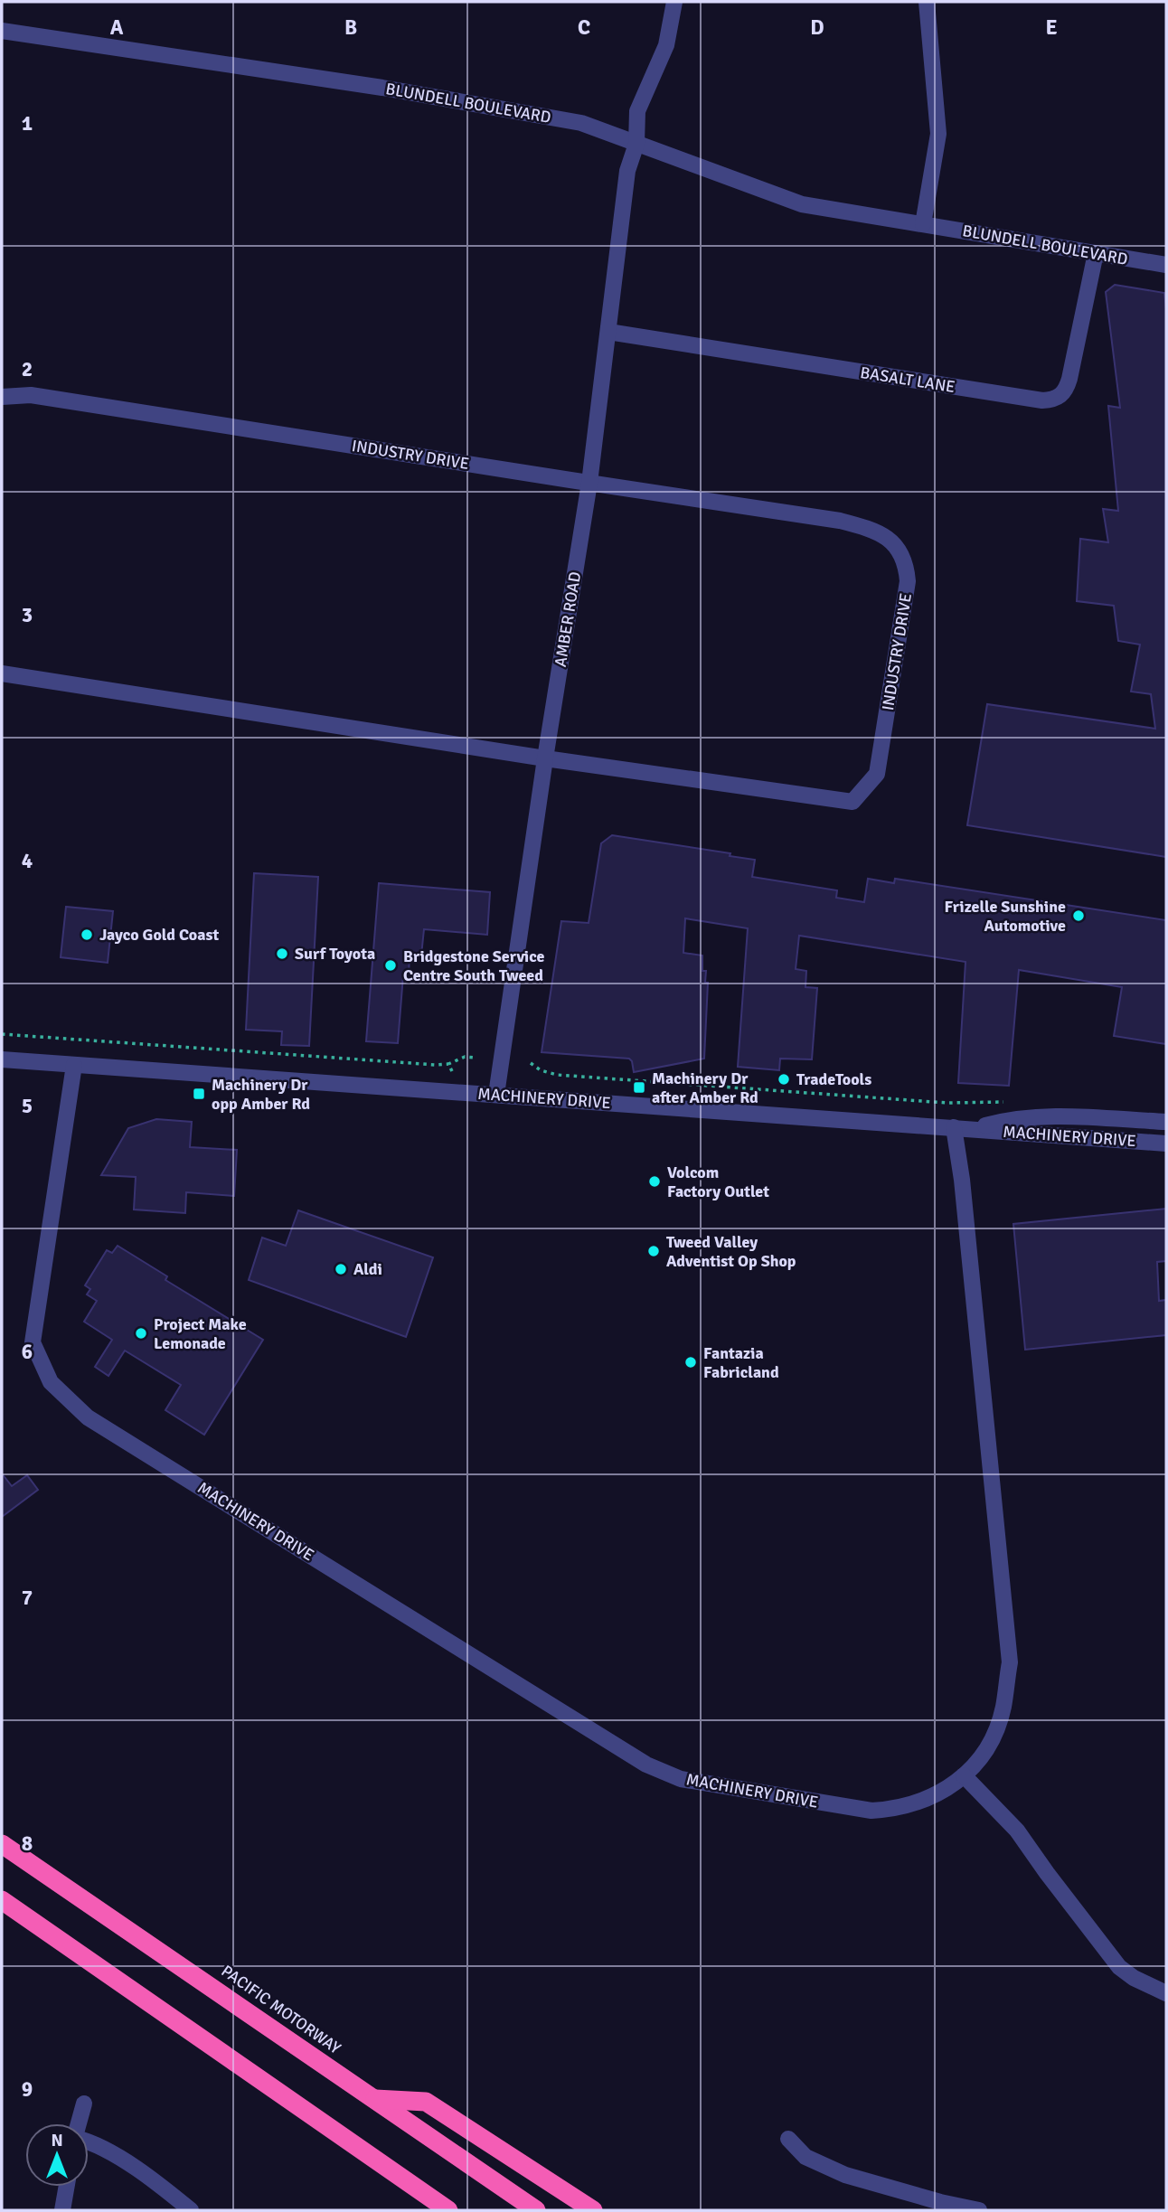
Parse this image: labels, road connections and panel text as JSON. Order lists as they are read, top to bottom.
{
  "streets": {
    "highway": ["PACIFIC MOTORWAY"],
    "street": [
      "BLUNDELL BOULEVARD",
      "BASALT LANE",
      "INDUSTRY DRIVE",
      "AMBER ROAD",
      "MACHINERY DRIVE"
    ]
  },
  "crossings": [
    ["BLUNDELL BOULEVARD", "BASALT LANE"],
    ["BLUNDELL BOULEVARD", "AMBER ROAD"],
    ["BASALT LANE", "AMBER ROAD"],
    ["INDUSTRY DRIVE", "AMBER ROAD"],
    ["AMBER ROAD", "MACHINERY DRIVE"]
  ],
  "places": {
    "other": [
      "Frizelle Sunshine Automotive",
      "Jayco Gold Coast",
      "Surf Toyota",
      "Bridgestone Service Centre South Tweed",
      "TradeTools",
      "Volcom Factory Outlet",
      "Tweed Valley Adventist Op Shop",
      "Aldi",
      "Project Make Lemonade",
      "Fantazia Fabricland"
    ],
    "transit": ["Machinery Dr after Amber Rd", "Machinery Dr opp Amber Rd"]
  },
  "north": "top",
  "grid": {
    "columns": [
      "A",
      "B",
      "C",
      "D",
      "E"
    ],
    "rows": [
      "1",
      "2",
      "3",
      "4",
      "5",
      "6",
      "7",
      "8",
      "9"
    ]
  }
}
